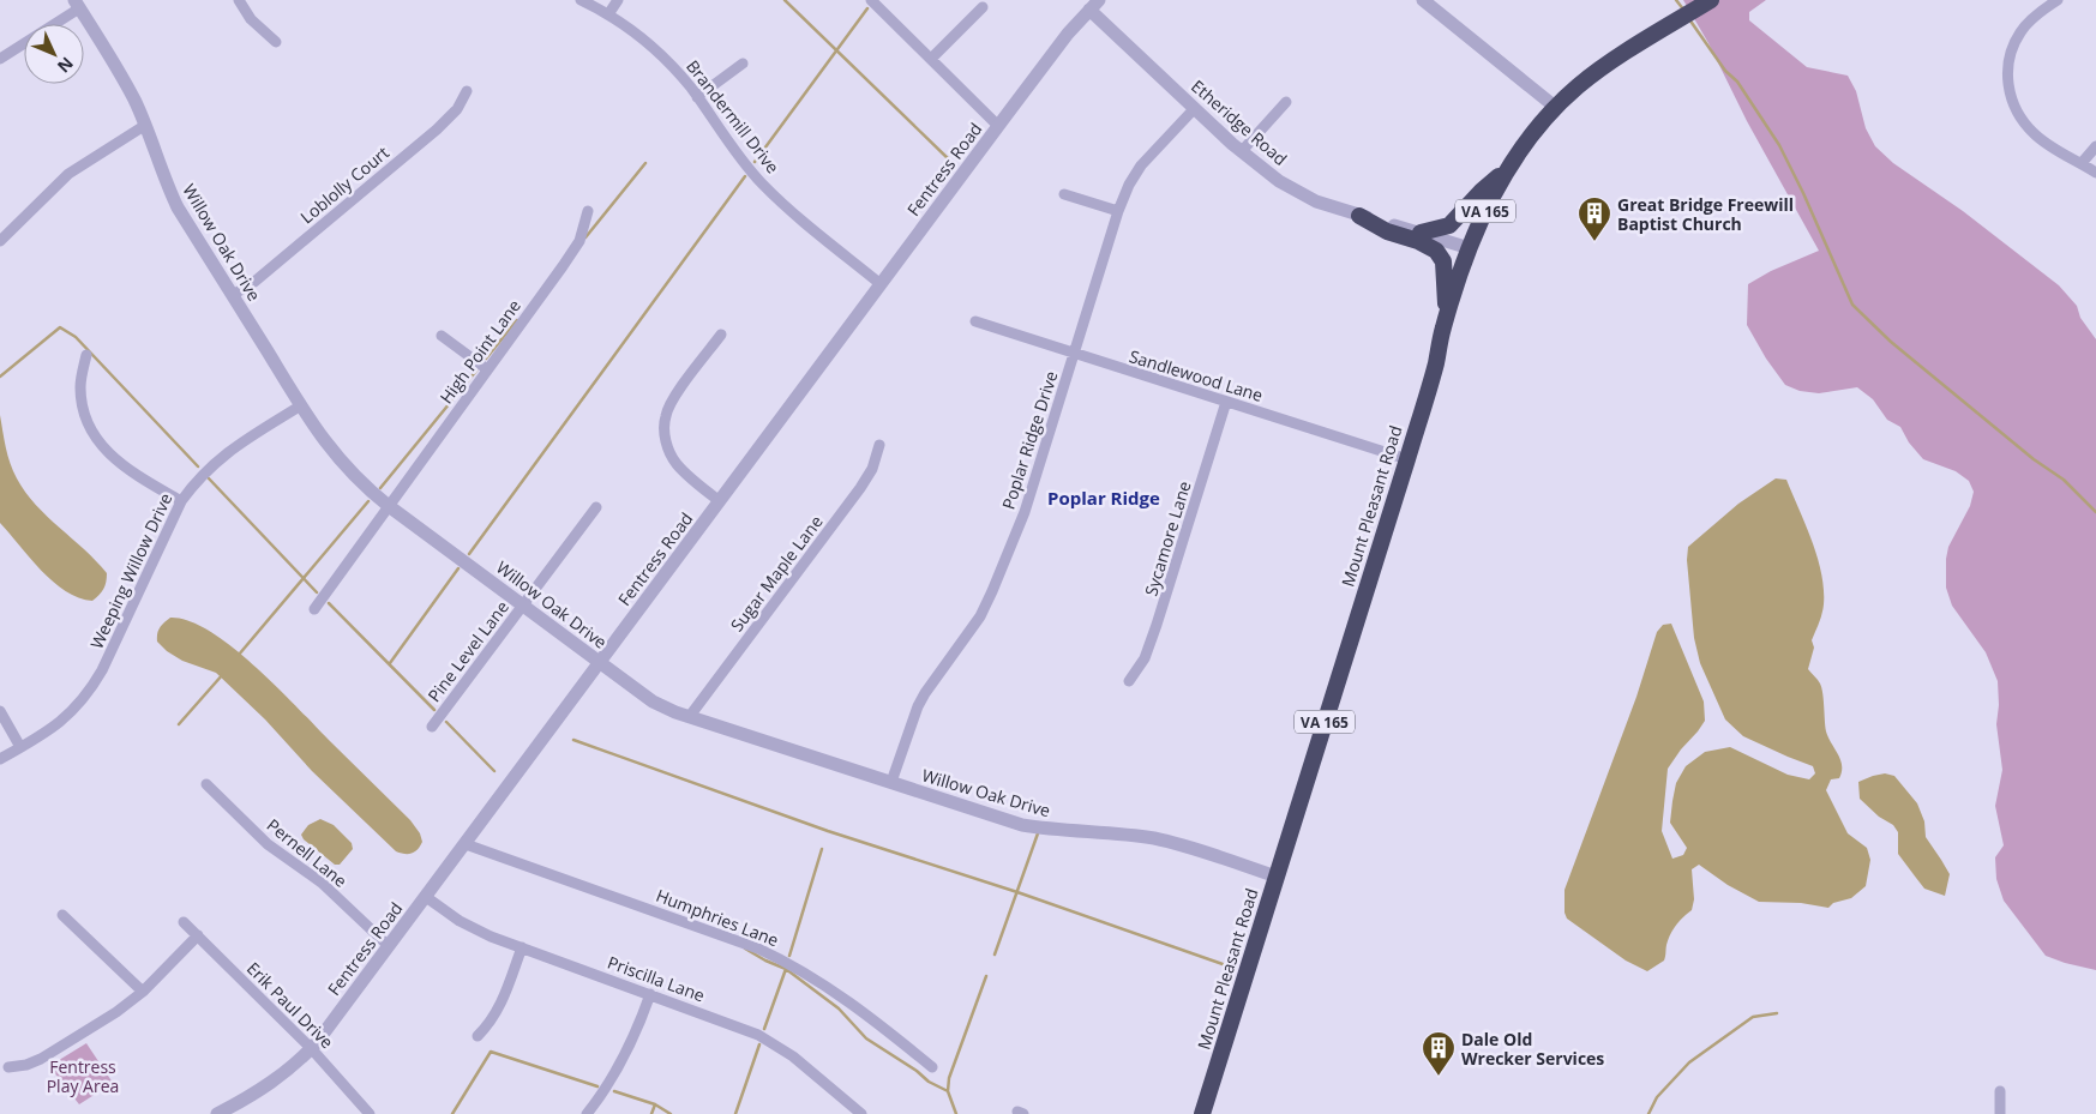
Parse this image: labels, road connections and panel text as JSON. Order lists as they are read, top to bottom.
{
  "streets": {
    "highway": ["VA 165", "Mount Pleasant Road"],
    "street": [
      "Brandermill Drive",
      "Etheridge Road",
      "Fentress Road",
      "Loblolly Court",
      "Willow Oak Drive",
      "High Point Lane",
      "Sandlewood Lane",
      "Poplar Ridge Drive",
      "Sycamore Lane",
      "Weeping Willow Drive",
      "Sugar Maple Lane",
      "Pine Level Lane",
      "Pernell Lane",
      "Humphries Lane",
      "Priscilla Lane",
      "Erik Paul Drive"
    ]
  },
  "crossings": [
    ["Brandermill Drive", "Fentress Road"],
    ["Etheridge Road", "Fentress Road"],
    ["Etheridge Road", "Poplar Ridge Drive"],
    ["Etheridge Road", "Mount Pleasant Road"],
    ["Fentress Road", "Willow Oak Drive"],
    ["Fentress Road", "Pernell Lane"],
    ["Fentress Road", "Humphries Lane"],
    ["Fentress Road", "Priscilla Lane"],
    ["Fentress Road", "Erik Paul Drive"],
    ["Loblolly Court", "Willow Oak Drive"],
    ["Willow Oak Drive", "High Point Lane"],
    ["Willow Oak Drive", "Poplar Ridge Drive"],
    ["Willow Oak Drive", "Mount Pleasant Road"],
    ["Willow Oak Drive", "Weeping Willow Drive"],
    ["Willow Oak Drive", "Sugar Maple Lane"],
    ["Willow Oak Drive", "Pine Level Lane"],
    ["Sandlewood Lane", "Poplar Ridge Drive"],
    ["Sandlewood Lane", "Mount Pleasant Road"],
    ["Sandlewood Lane", "Sycamore Lane"]
  ],
  "districts": ["Poplar Ridge"],
  "parks": ["Fentress Play Area"],
  "places": {
    "building": ["Great Bridge Freewill Baptist Church", "Dale Old Wrecker Services"]
  },
  "north": "bottom right"
}
